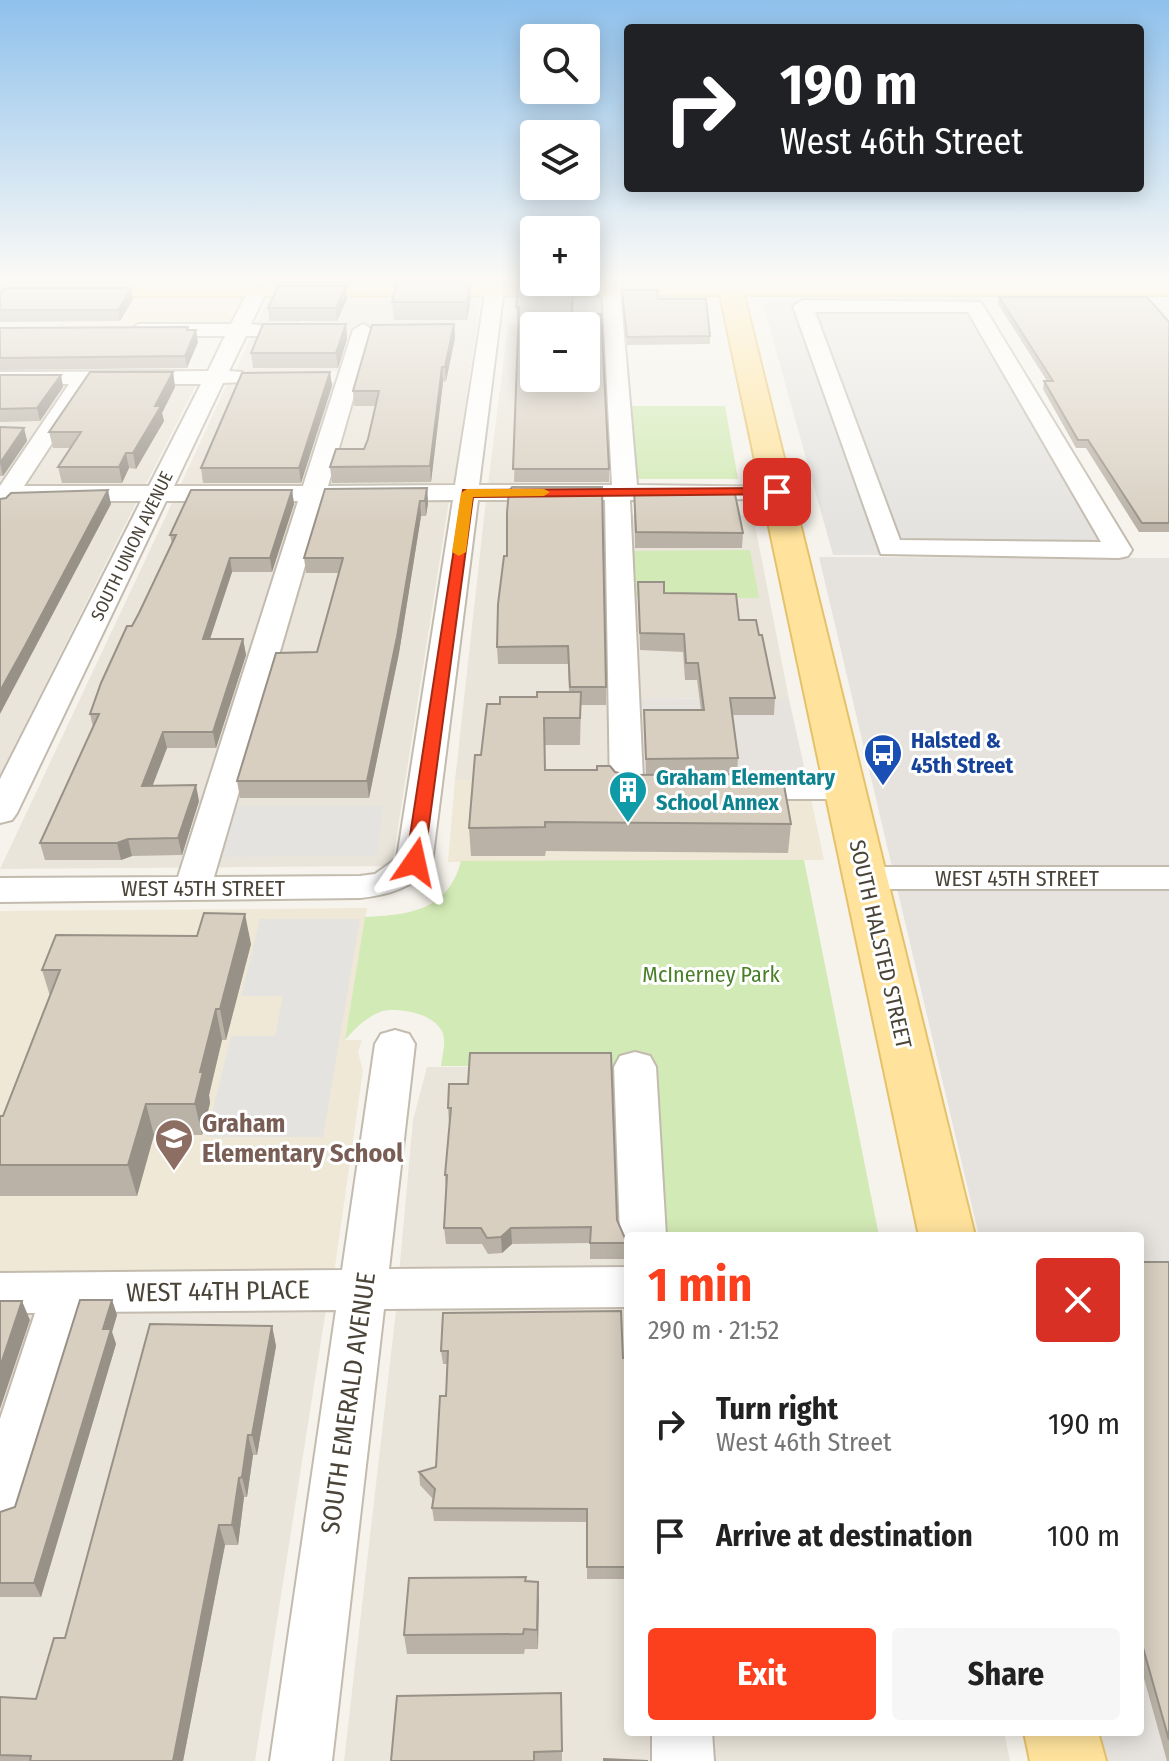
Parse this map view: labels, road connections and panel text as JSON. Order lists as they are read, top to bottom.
{
  "streets": {
    "main road": ["SOUTH HALSTED STREET"],
    "street": [
      "SOUTH UNION AVENUE",
      "WEST 45TH STREET",
      "WEST 44TH PLACE",
      "SOUTH EMERALD AVENUE"
    ]
  },
  "crossings": [
    ["WEST 45TH STREET", "SOUTH HALSTED STREET"],
    ["WEST 44TH PLACE", "SOUTH EMERALD AVENUE"]
  ],
  "parks": ["McInerney Park"],
  "places": {
    "bus stop": ["Halsted & 45th Street"],
    "building": ["Graham Elementary School Annex"],
    "school or university": ["Graham Elementary School"]
  },
  "page": {
    "map_buttons": ["+", "−"],
    "turn": ["190 m", "West 46th Street"],
    "heading": ["1 min", "290 m · 21:52"],
    "list": [
      {
        "name": "Turn right",
        "note": "West 46th Street",
        "value": "190 m"
      },
      {
        "name": "Arrive at destination",
        "value": "100 m"
      }
    ],
    "buttons": ["Exit", "Share"]
  }
}
